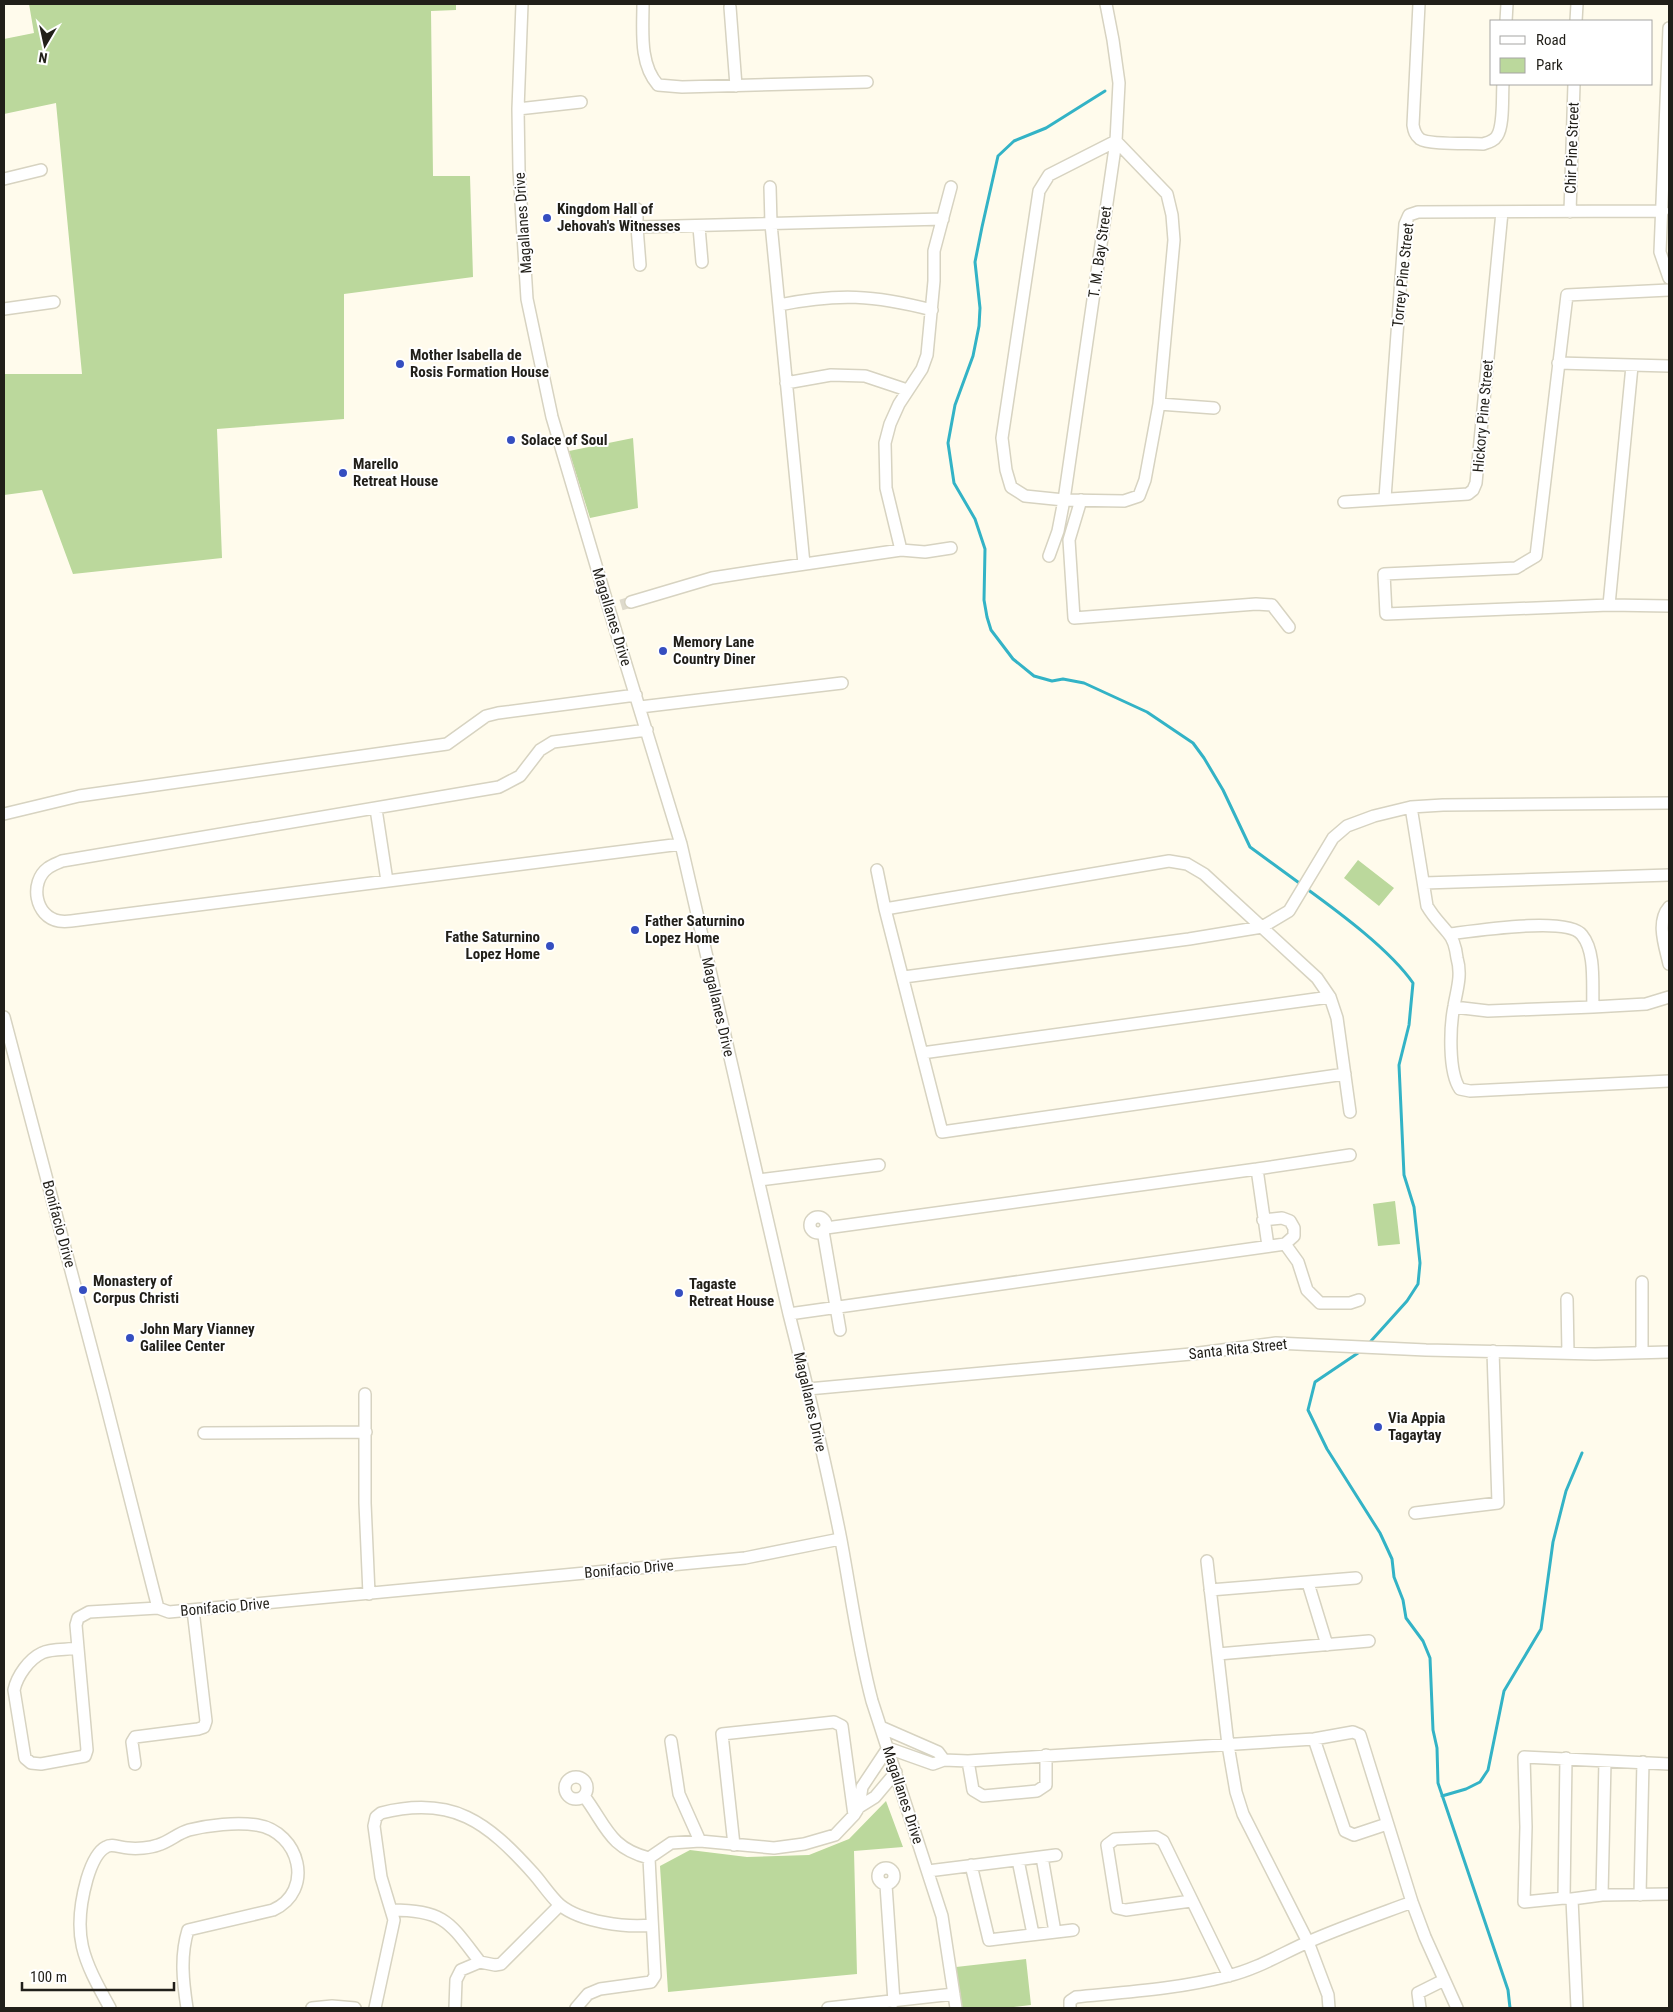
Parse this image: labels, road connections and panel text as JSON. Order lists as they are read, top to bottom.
{
  "streets": {
    "street": [
      "Chir Pine Street",
      "Magallanes Drive",
      "T. M. Bay Street",
      "Torrey Pine Street",
      "Hickory Pine Street",
      "Bonifacio Drive",
      "Santa Rita Street"
    ]
  },
  "crossings": [
    ["Chir Pine Street", "Torrey Pine Street"],
    ["Magallanes Drive", "Bonifacio Drive"],
    ["Magallanes Drive", "Santa Rita Street"],
    ["Torrey Pine Street", "Hickory Pine Street"]
  ],
  "places": [
    "Kingdom Hall of Jehovah's Witnesses",
    "Mother Isabella de Rosis Formation House",
    "Solace of Soul",
    "Marello Retreat House",
    "Memory Lane Country Diner",
    "Father Saturnino Lopez Home",
    "Fathe Saturnino Lopez Home",
    "Monastery of Corpus Christi",
    "Tagaste Retreat House",
    "John Mary Vianney Galilee Center",
    "Via Appia Tagaytay"
  ],
  "legend": ["Road", "Park"],
  "scale_bar": "100 m",
  "north": "bottom"
}
